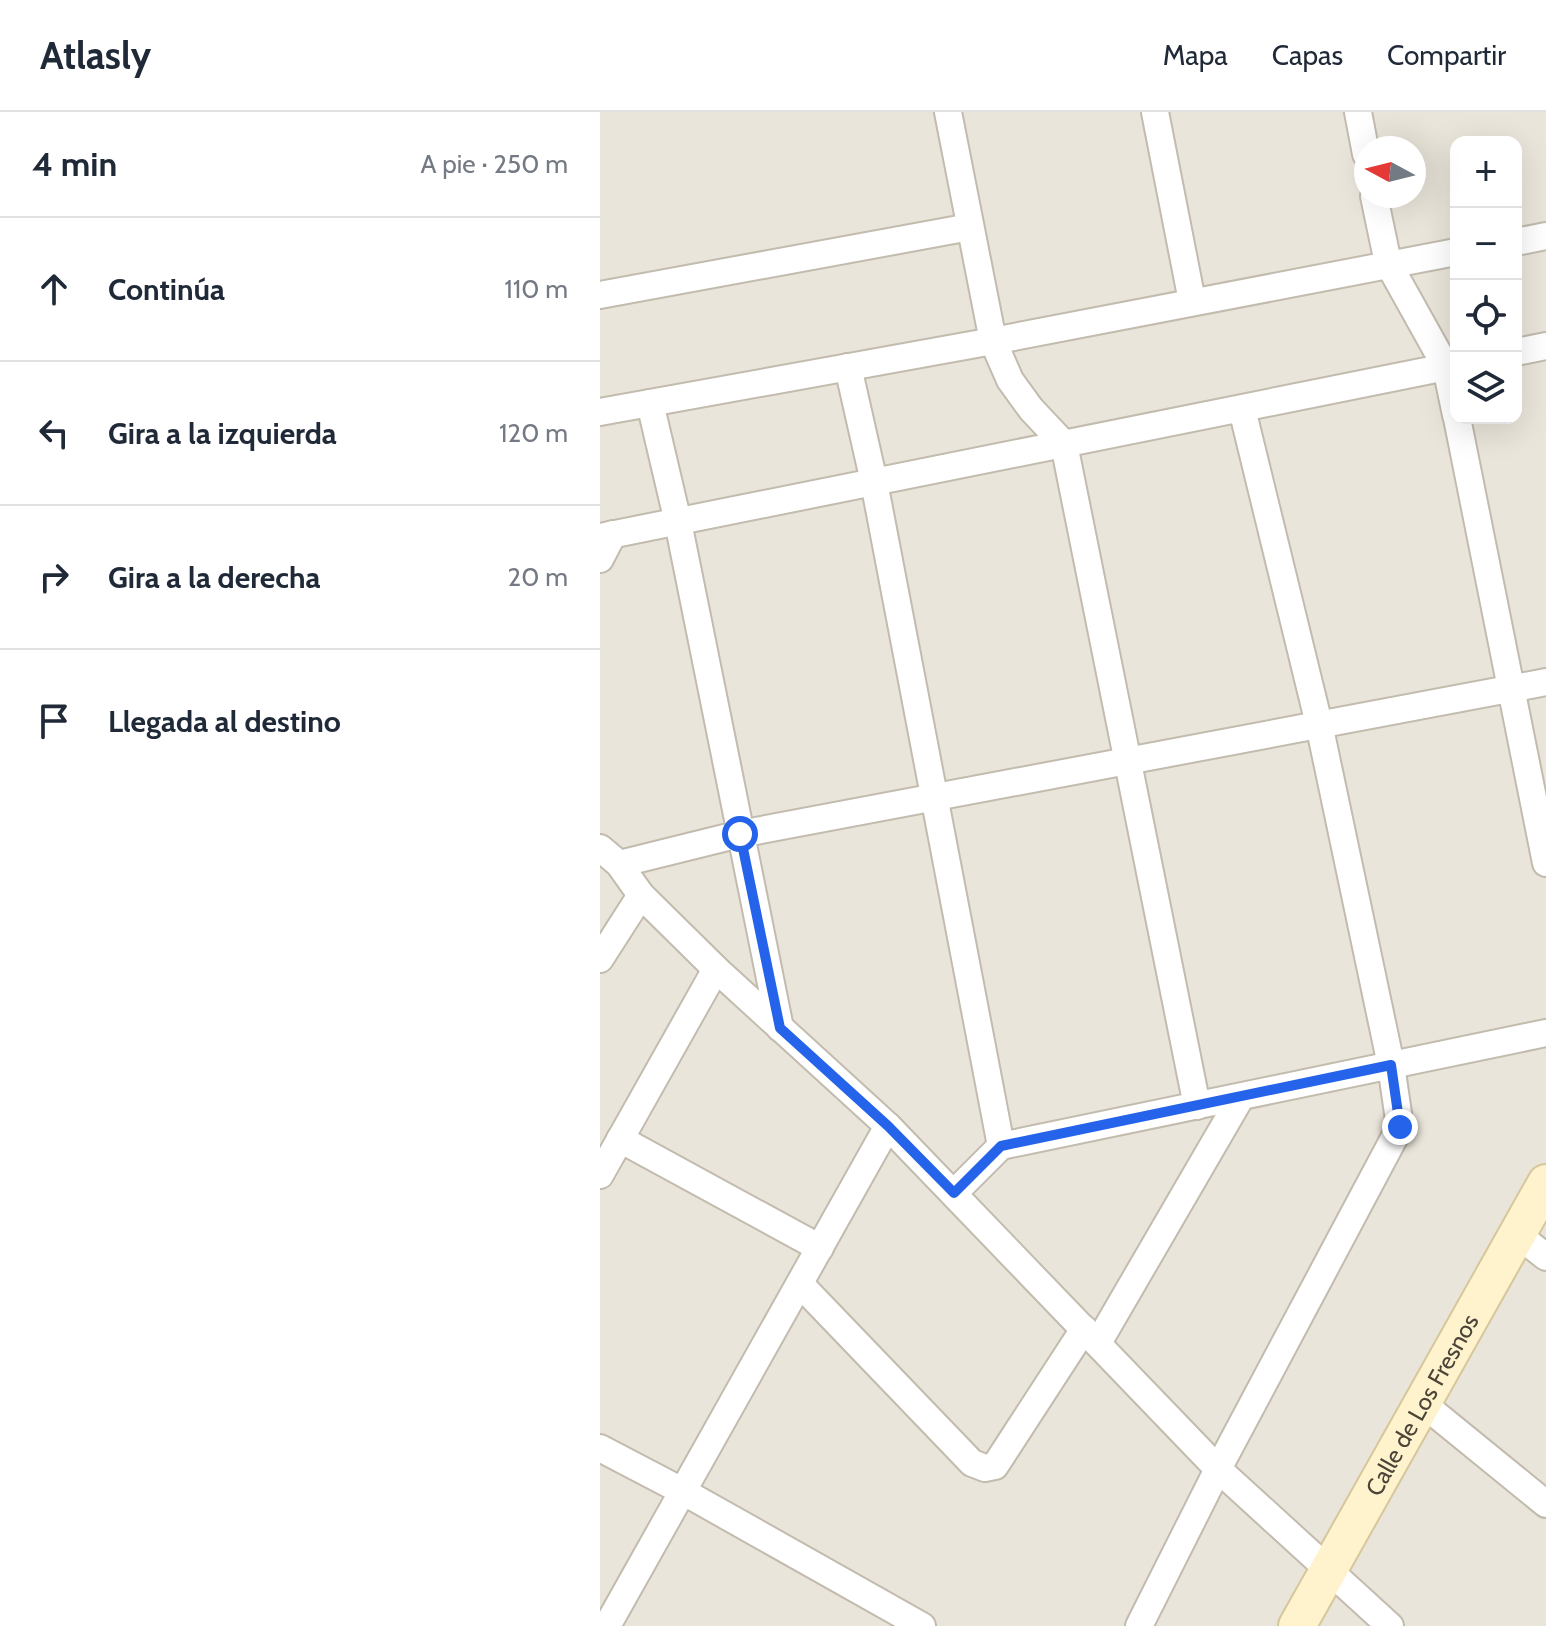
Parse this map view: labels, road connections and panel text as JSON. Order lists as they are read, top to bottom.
{
  "streets": {
    "street": ["Calle de Los Fresnos"]
  },
  "north": "left",
  "page": {
    "header": "Atlasly",
    "nav": ["Mapa", "Capas", "Compartir"],
    "heading": ["4 min", "A pie · 250 m"],
    "map_buttons": ["+", "−"],
    "list": [
      ["Continúa", "110 m"],
      ["Gira a la izquierda", "120 m"],
      ["Gira a la derecha", "20 m"],
      "Llegada al destino"
    ]
  }
}
